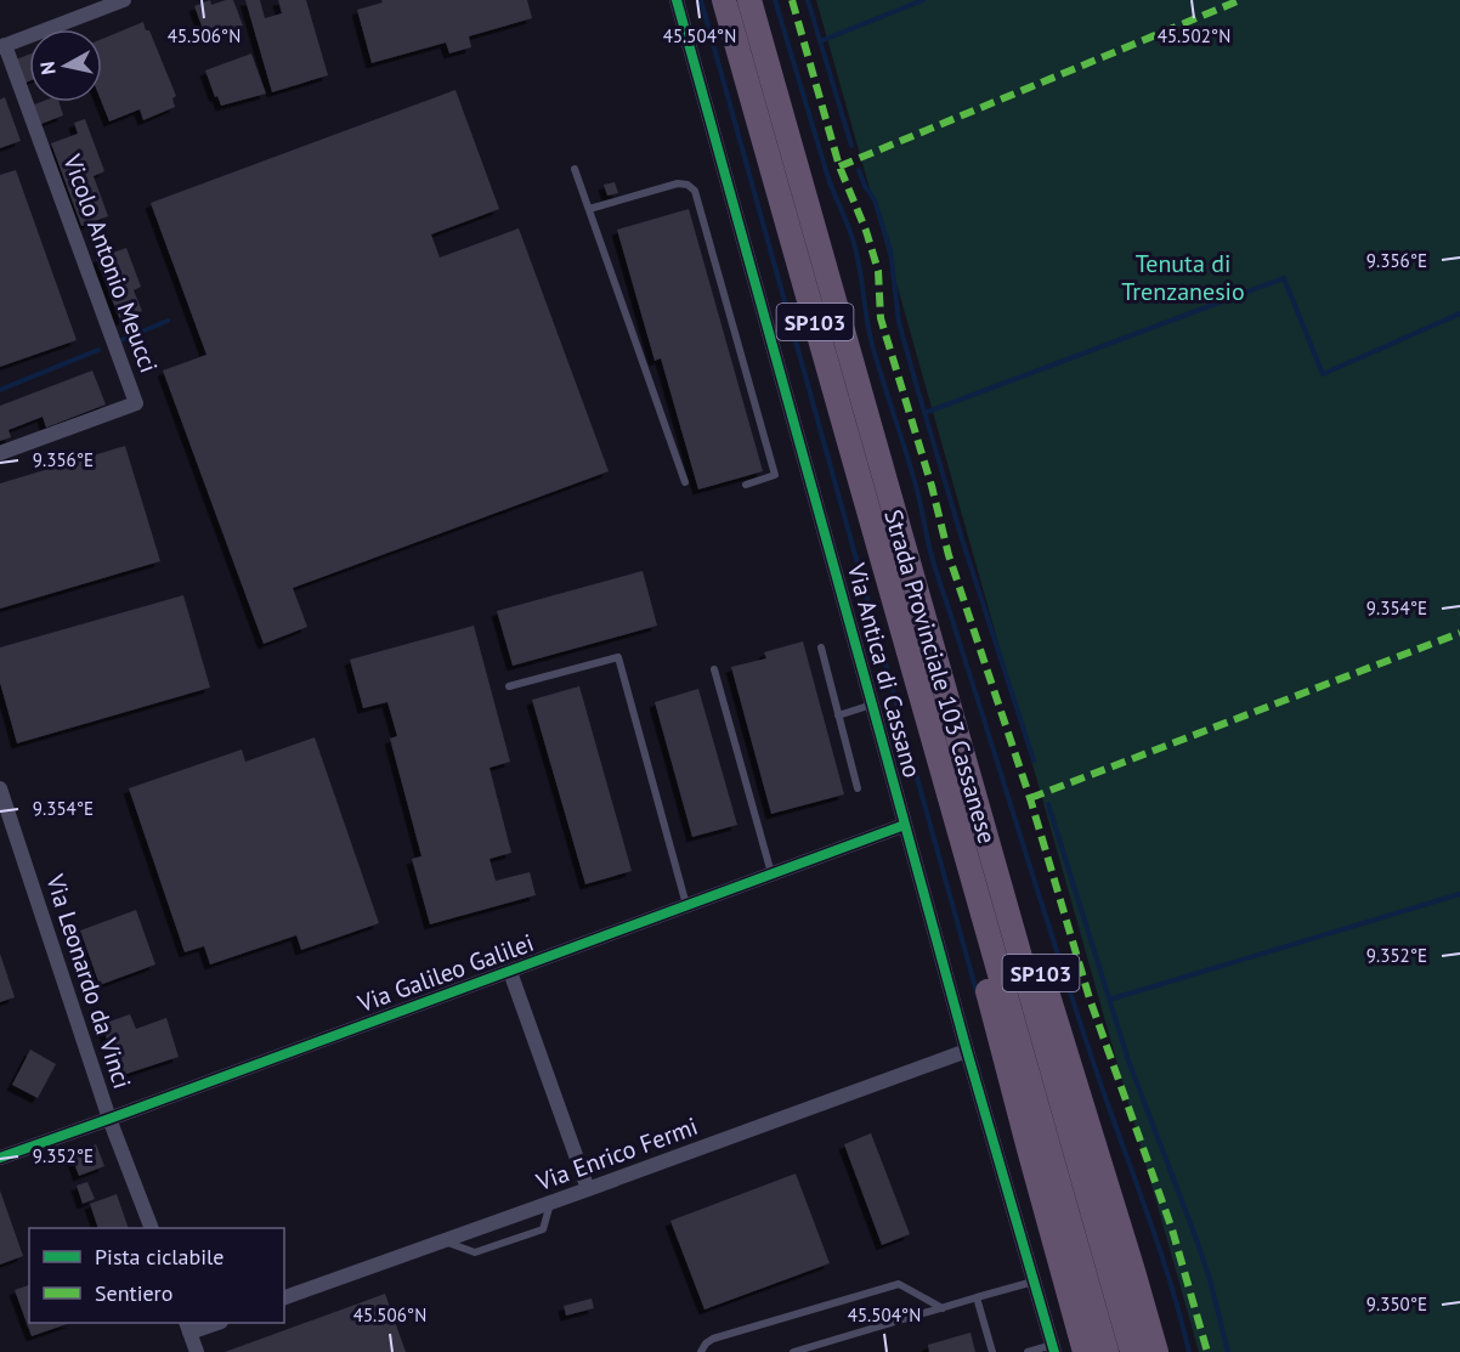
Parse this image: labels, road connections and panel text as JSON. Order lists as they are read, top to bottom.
{
  "streets": {
    "highway": ["SP103", "Strada Provinciale 103 Cassanese"],
    "street": [
      "Vicolo Antonio Meucci",
      "Via Antica di Cassano",
      "Via Galileo Galilei",
      "Via Leonardo da Vinci",
      "Via Enrico Fermi"
    ]
  },
  "crossings": [
    ["SP103", "Strada Provinciale 103 Cassanese"],
    ["Via Antica di Cassano", "Via Galileo Galilei"],
    ["Via Antica di Cassano", "Via Enrico Fermi"],
    ["Via Galileo Galilei", "Via Leonardo da Vinci"]
  ],
  "parks": ["Tenuta di Trenzanesio"],
  "legend": ["Pista ciclabile", "Sentiero"],
  "north": "left",
  "coordinates": [
    "45.506°N",
    "45.504°N",
    "45.502°N",
    "9.356°E",
    "9.354°E",
    "9.352°E",
    "9.350°E"
  ]
}
